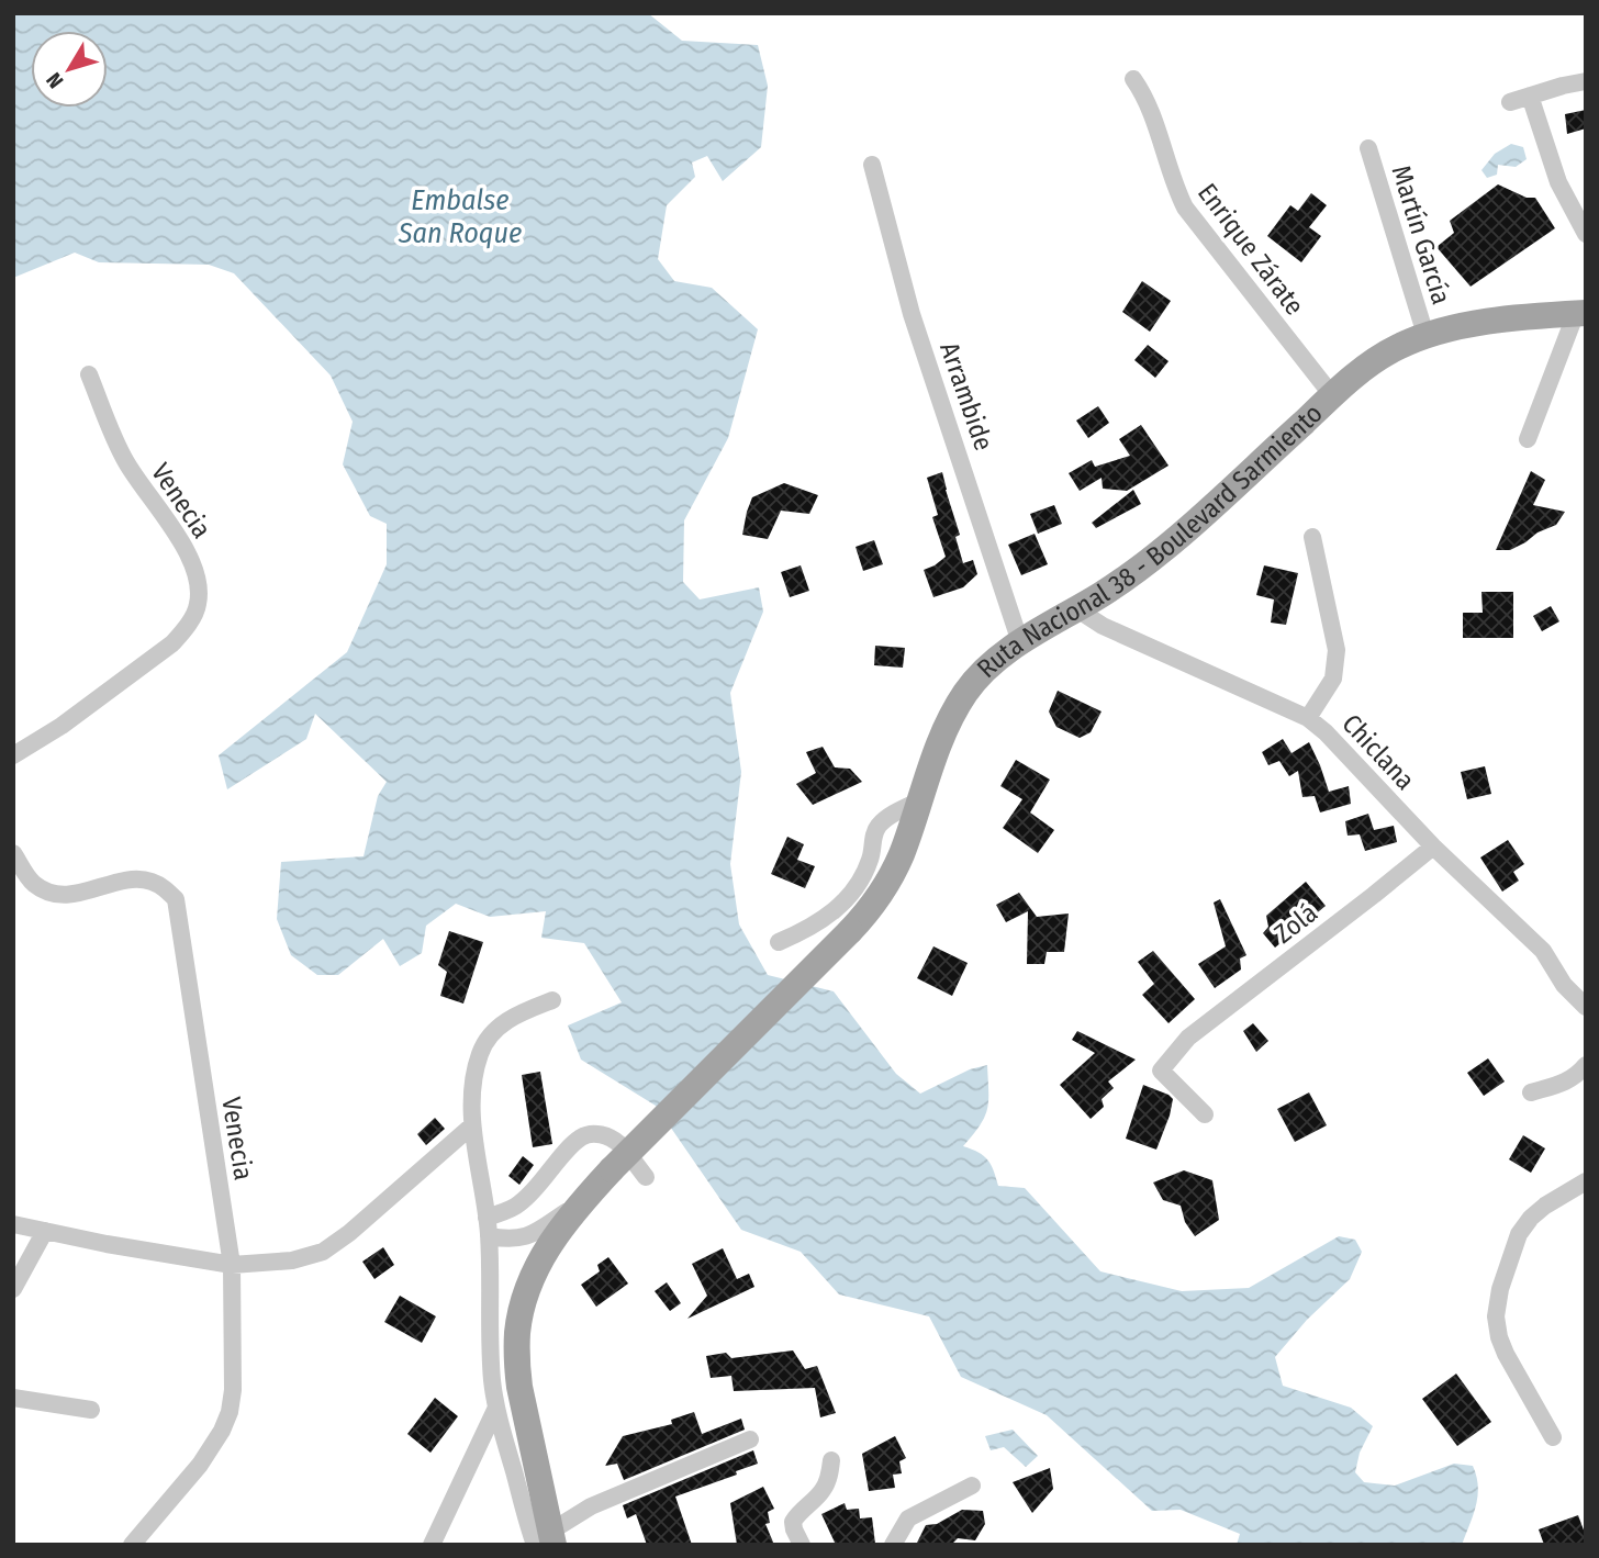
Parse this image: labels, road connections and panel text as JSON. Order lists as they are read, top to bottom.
{
  "streets": {
    "main road": ["Ruta Nacional 38 - Boulevard Sarmiento"],
    "street": [
      "Martín García",
      "Enrique Zárate",
      "Arrambide",
      "Venecia",
      "Chiclana",
      "Zolá"
    ]
  },
  "crossings": [
    ["Martín García", "Ruta Nacional 38 - Boulevard Sarmiento"],
    ["Enrique Zárate", "Ruta Nacional 38 - Boulevard Sarmiento"],
    ["Arrambide", "Ruta Nacional 38 - Boulevard Sarmiento"],
    ["Ruta Nacional 38 - Boulevard Sarmiento", "Chiclana"],
    ["Chiclana", "Zolá"]
  ],
  "water": ["Embalse San Roque"],
  "north": "bottom left"
}
